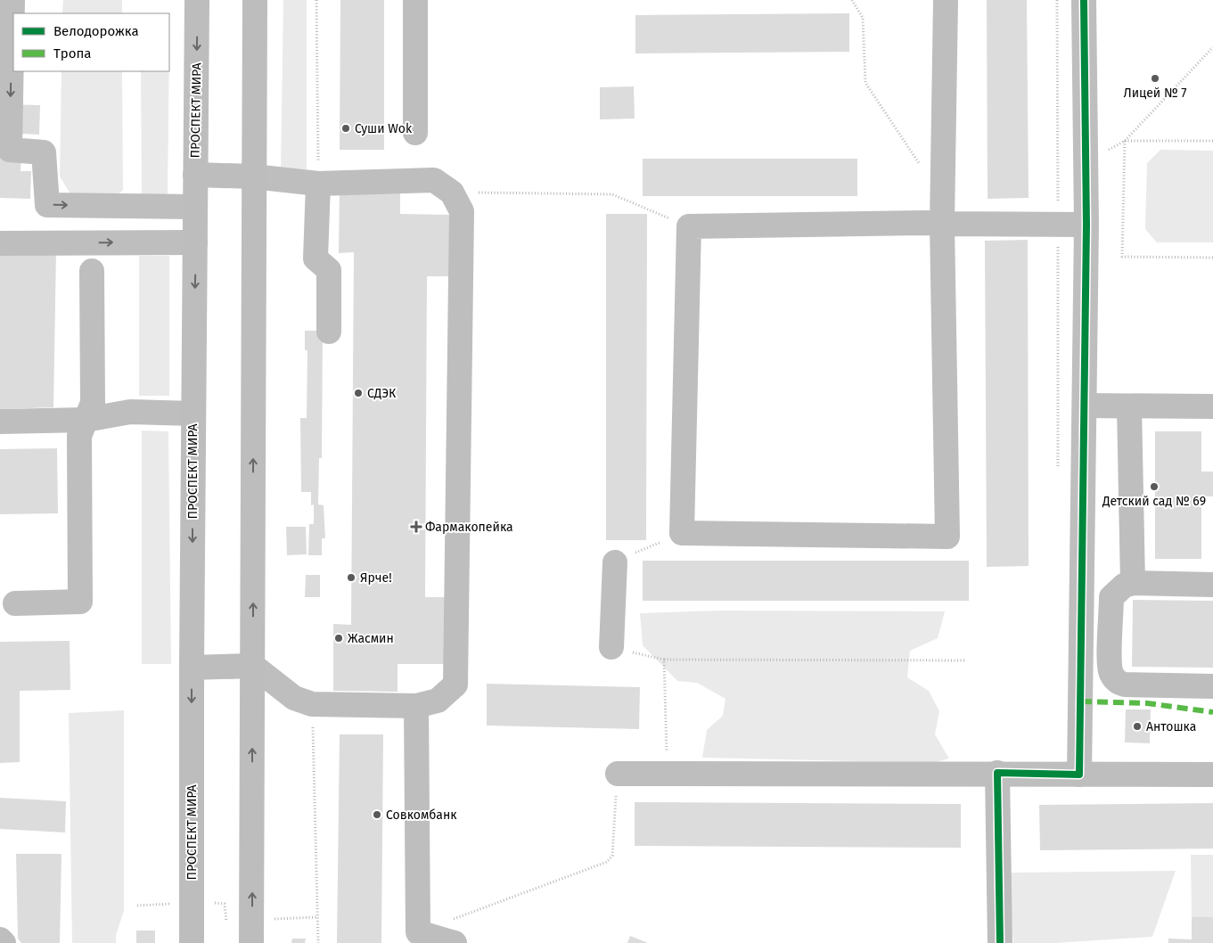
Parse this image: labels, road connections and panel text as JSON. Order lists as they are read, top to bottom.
{
  "streets": {
    "main road": ["ПРОСПЕКТ МИРА"]
  },
  "places": {
    "other": [
      "Лицей № 7",
      "Суши Wok",
      "СДЭК",
      "Детский сад № 69",
      "Ярче!",
      "Жасмин",
      "Антошка",
      "Совкомбанк"
    ],
    "health": ["Фармакопейка"]
  },
  "legend": ["Велодорожка", "Тропа"]
}
